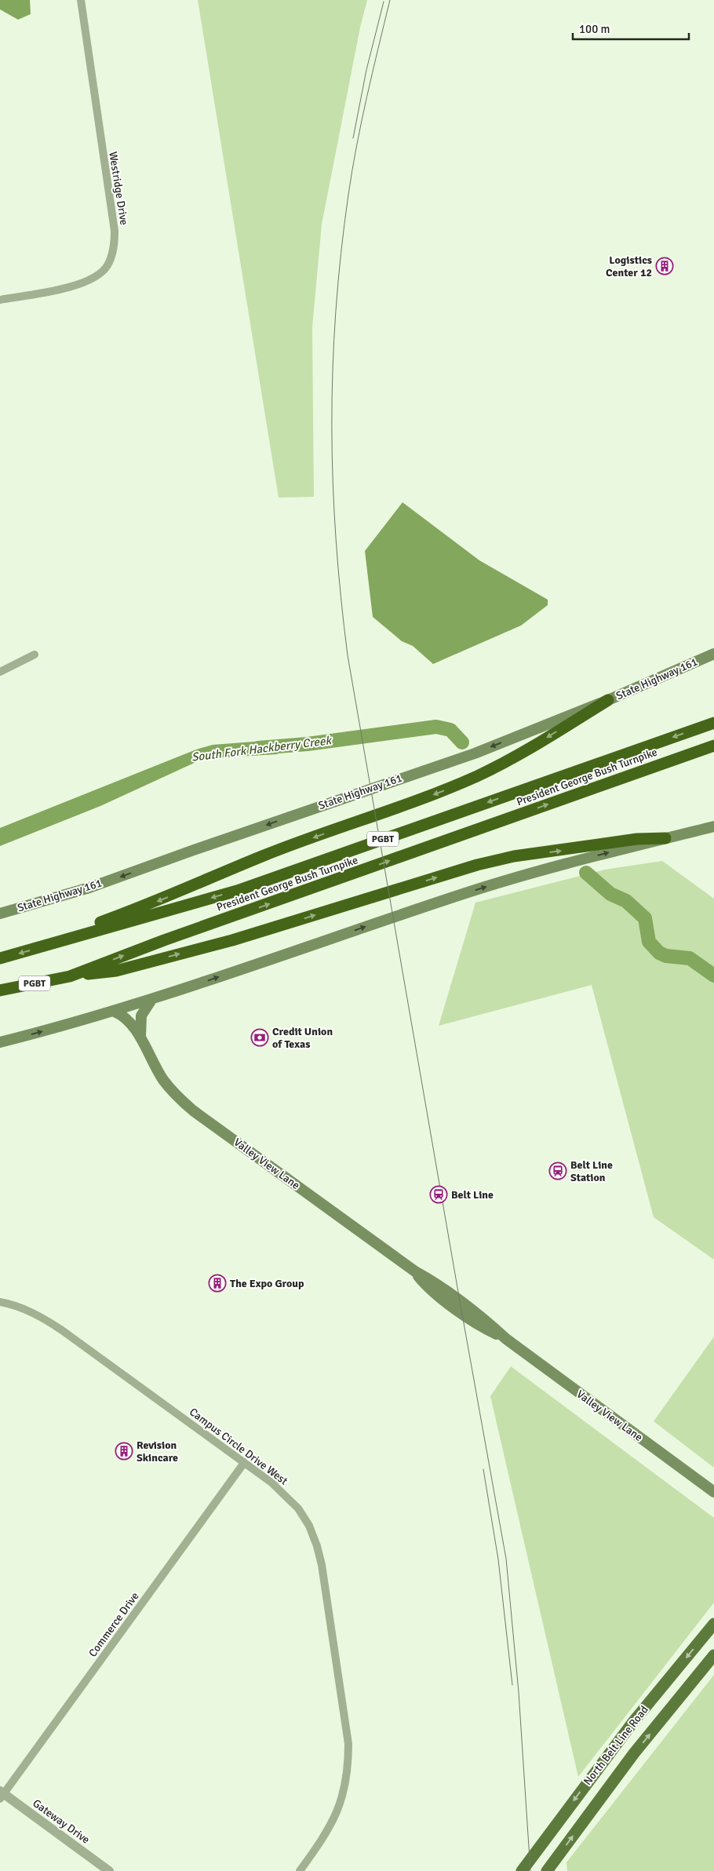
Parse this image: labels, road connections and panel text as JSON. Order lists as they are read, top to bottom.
{
  "streets": {
    "highway": ["President George Bush Turnpike", "PGBT"],
    "main road": ["State Highway 161", "Valley View Lane", "North Belt Line Road"],
    "street": [
      "Westridge Drive",
      "Campus Circle Drive West",
      "Commerce Drive",
      "Gateway Drive"
    ]
  },
  "crossings": [
    ["Campus Circle Drive West", "Commerce Drive"],
    ["Commerce Drive", "Gateway Drive"]
  ],
  "one_way": ["State Highway 161"],
  "water": ["South Fork Hackberry Creek"],
  "places": {
    "building": ["Logistics Center 12", "The Expo Group", "Revision Skincare"],
    "bank": ["Credit Union of Texas"],
    "station": ["Belt Line Station", "Belt Line"]
  },
  "scale_bar": "100 m"
}
